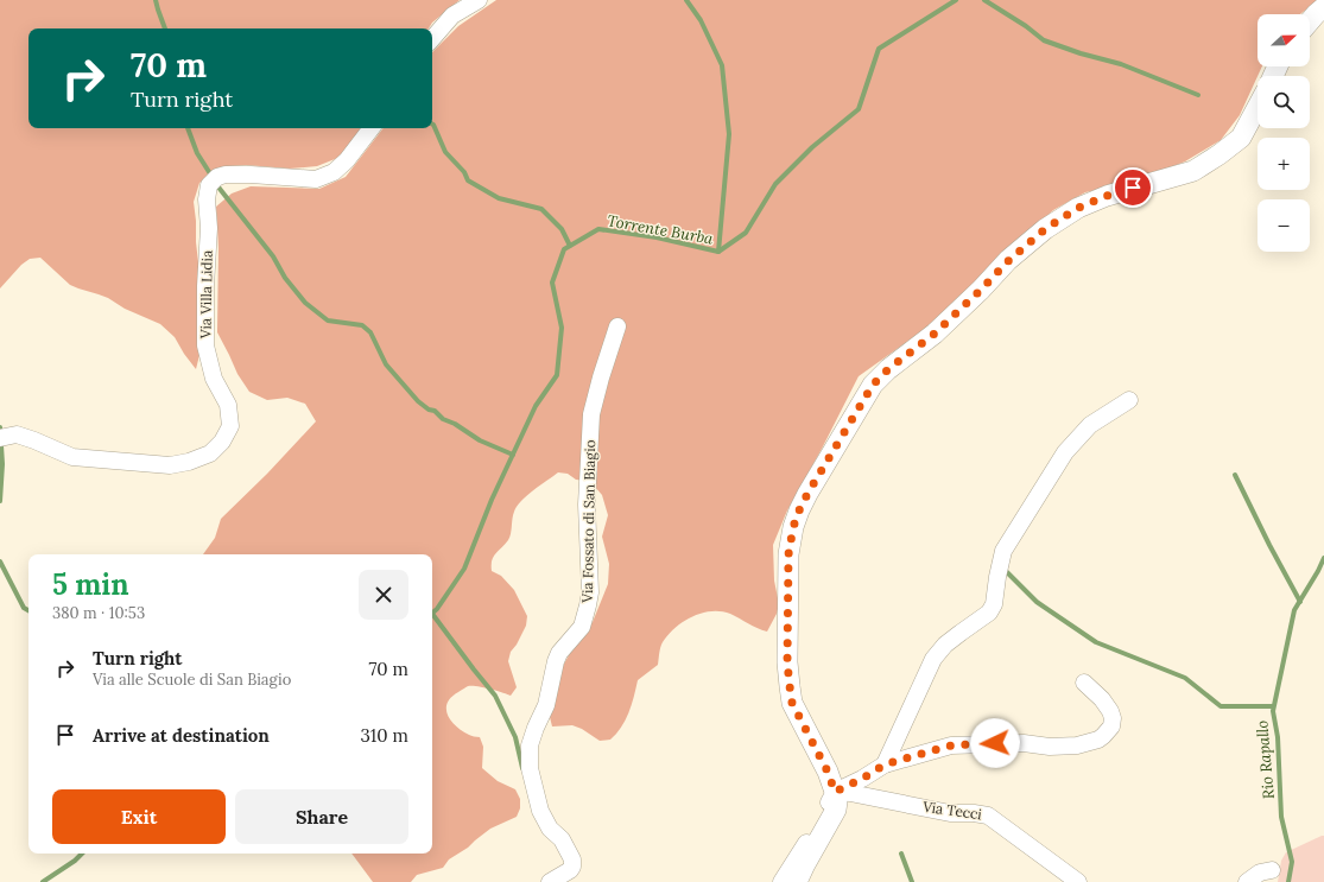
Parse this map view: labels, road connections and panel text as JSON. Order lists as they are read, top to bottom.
{
  "streets": {
    "street": ["Via Villa Lidia", "Via Fossato di San Biagio", "Via Tecci"]
  },
  "water": ["Torrente Burba", "Rio Rapallo"],
  "north": "right",
  "page": {
    "map_buttons": ["+", "−"],
    "turn": ["70 m", "Turn right"],
    "heading": ["5 min", "380 m · 10:53"],
    "list": [
      {
        "name": "Turn right",
        "note": "Via alle Scuole di San Biagio",
        "value": "70 m"
      },
      {
        "name": "Arrive at destination",
        "value": "310 m"
      }
    ],
    "buttons": ["Exit", "Share"]
  }
}
